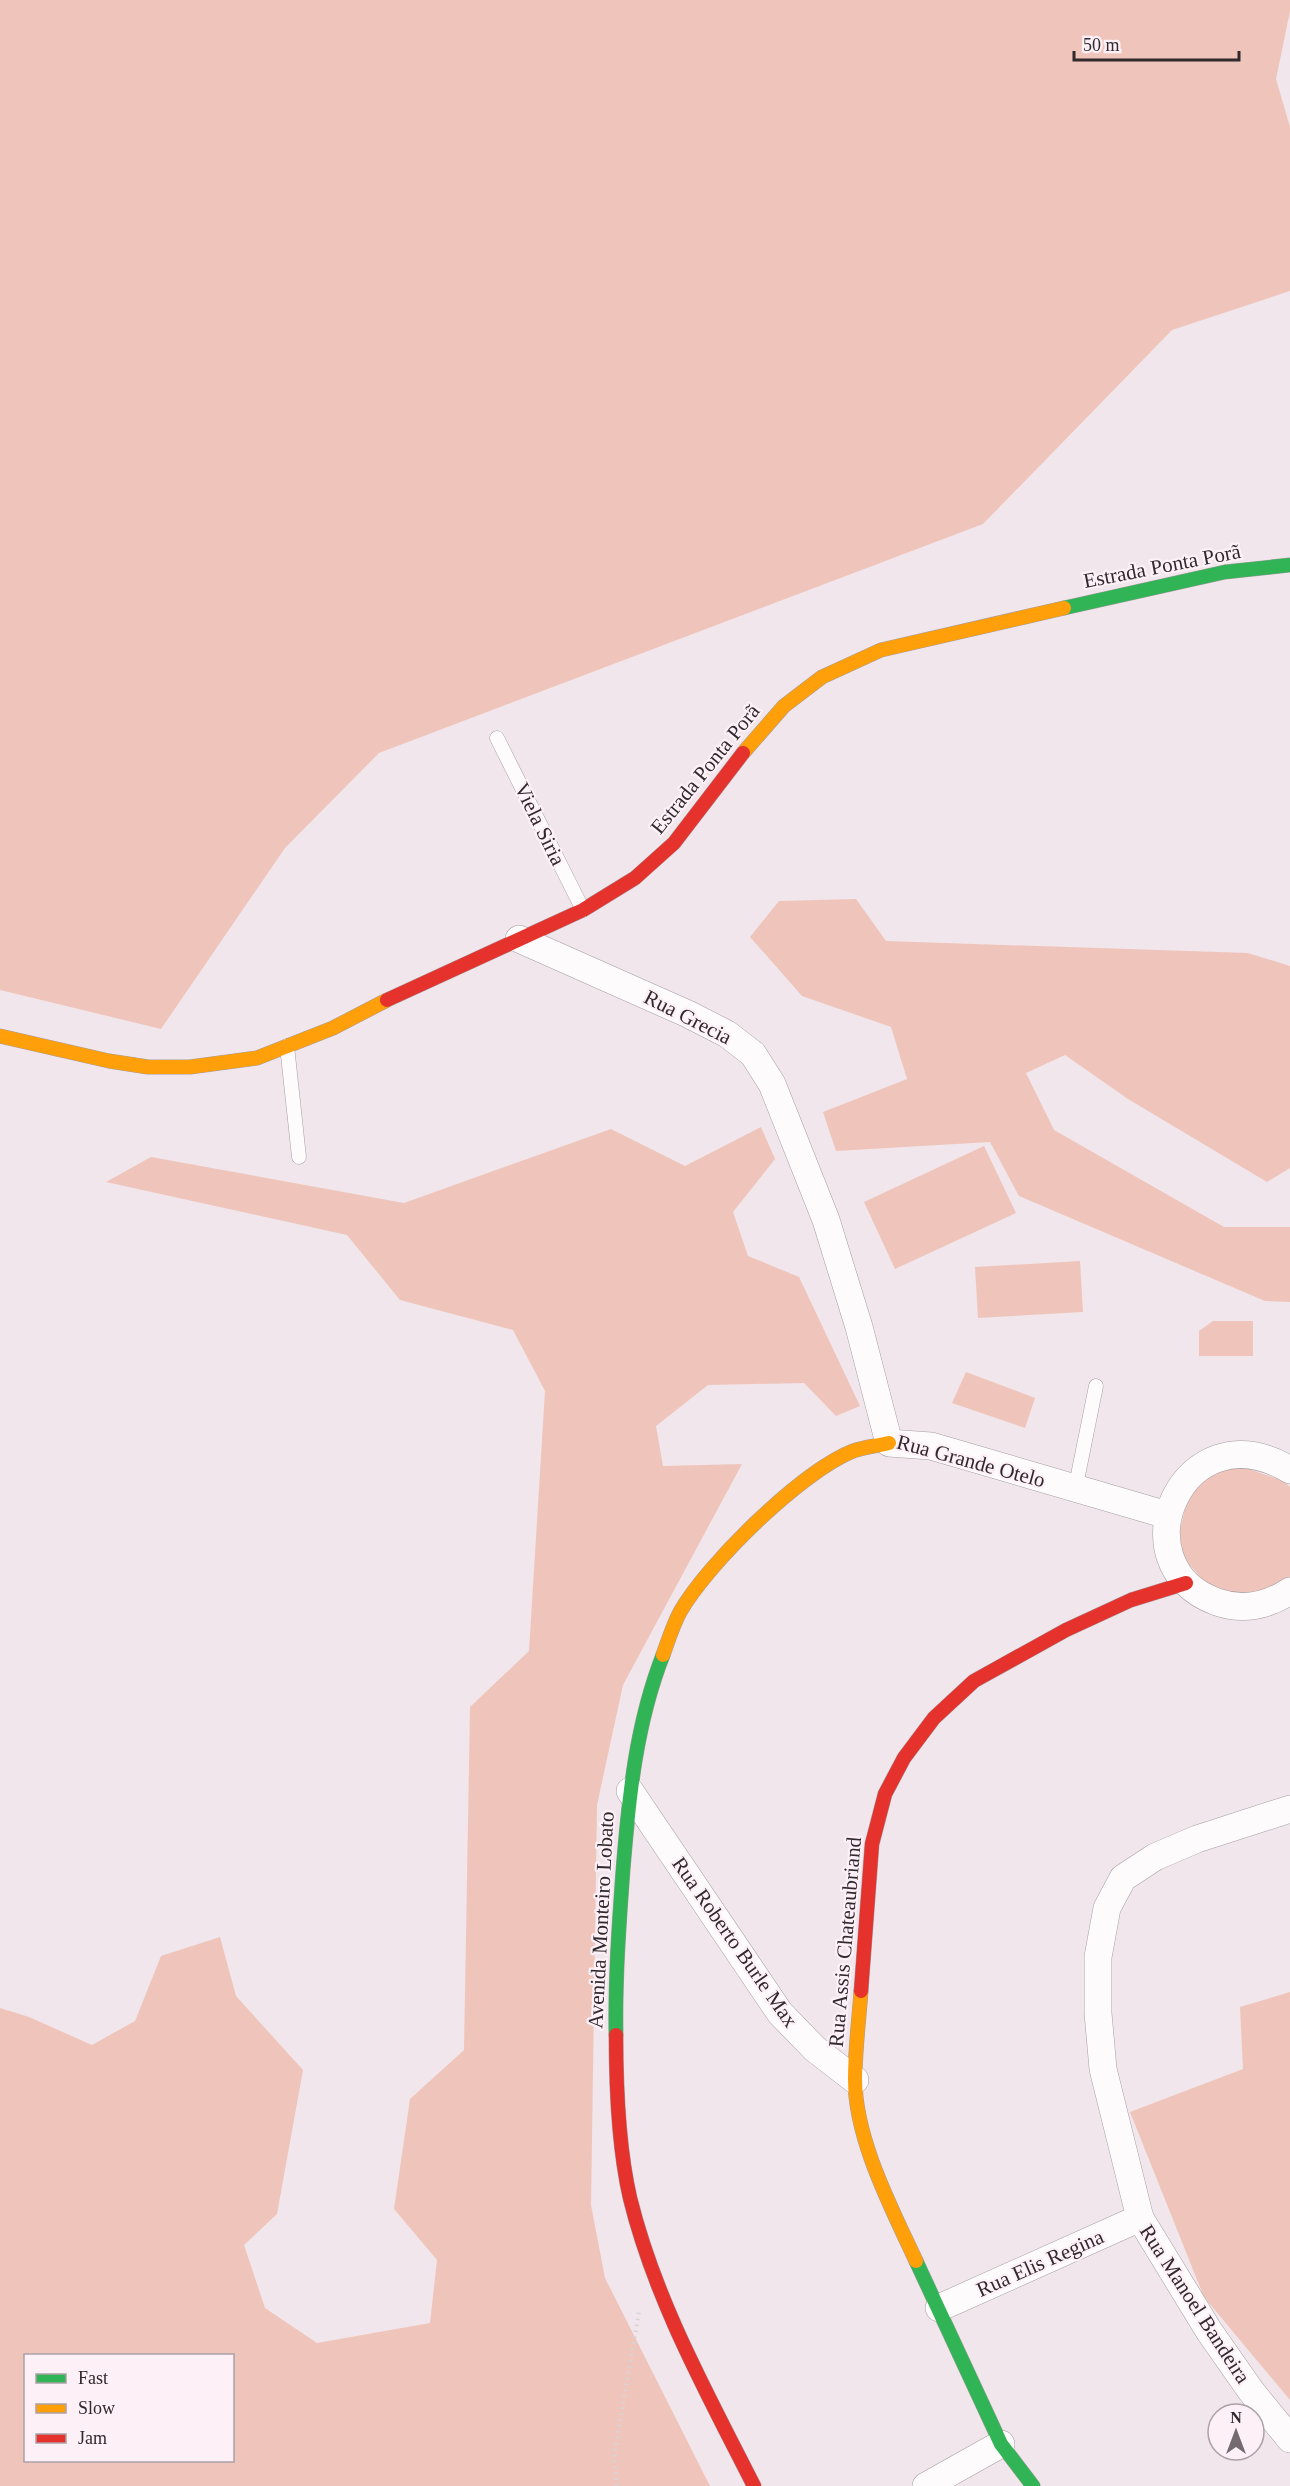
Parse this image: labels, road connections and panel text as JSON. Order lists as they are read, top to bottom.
{
  "streets": {
    "street": [
      "Estrada Ponta Porã",
      "Rua Grecia",
      "Rua Grande Otelo",
      "Avenida Monteiro Lobato",
      "Rua Roberto Burle Max",
      "Rua Assis Chateaubriand",
      "Rua Elis Regina",
      "Rua Manoel Bandeira"
    ],
    "lane": ["Viela Siria"]
  },
  "crossings": [
    ["Estrada Ponta Porã", "Viela Siria"],
    ["Estrada Ponta Porã", "Rua Grecia"],
    ["Rua Grecia", "Rua Grande Otelo"],
    ["Rua Grande Otelo", "Avenida Monteiro Lobato"],
    ["Avenida Monteiro Lobato", "Rua Roberto Burle Max"],
    ["Rua Roberto Burle Max", "Rua Assis Chateaubriand"],
    ["Rua Assis Chateaubriand", "Rua Elis Regina"],
    ["Rua Elis Regina", "Rua Manoel Bandeira"]
  ],
  "legend": ["Fast", "Slow", "Jam"],
  "scale_bar": "50 m",
  "north": "top"
}
